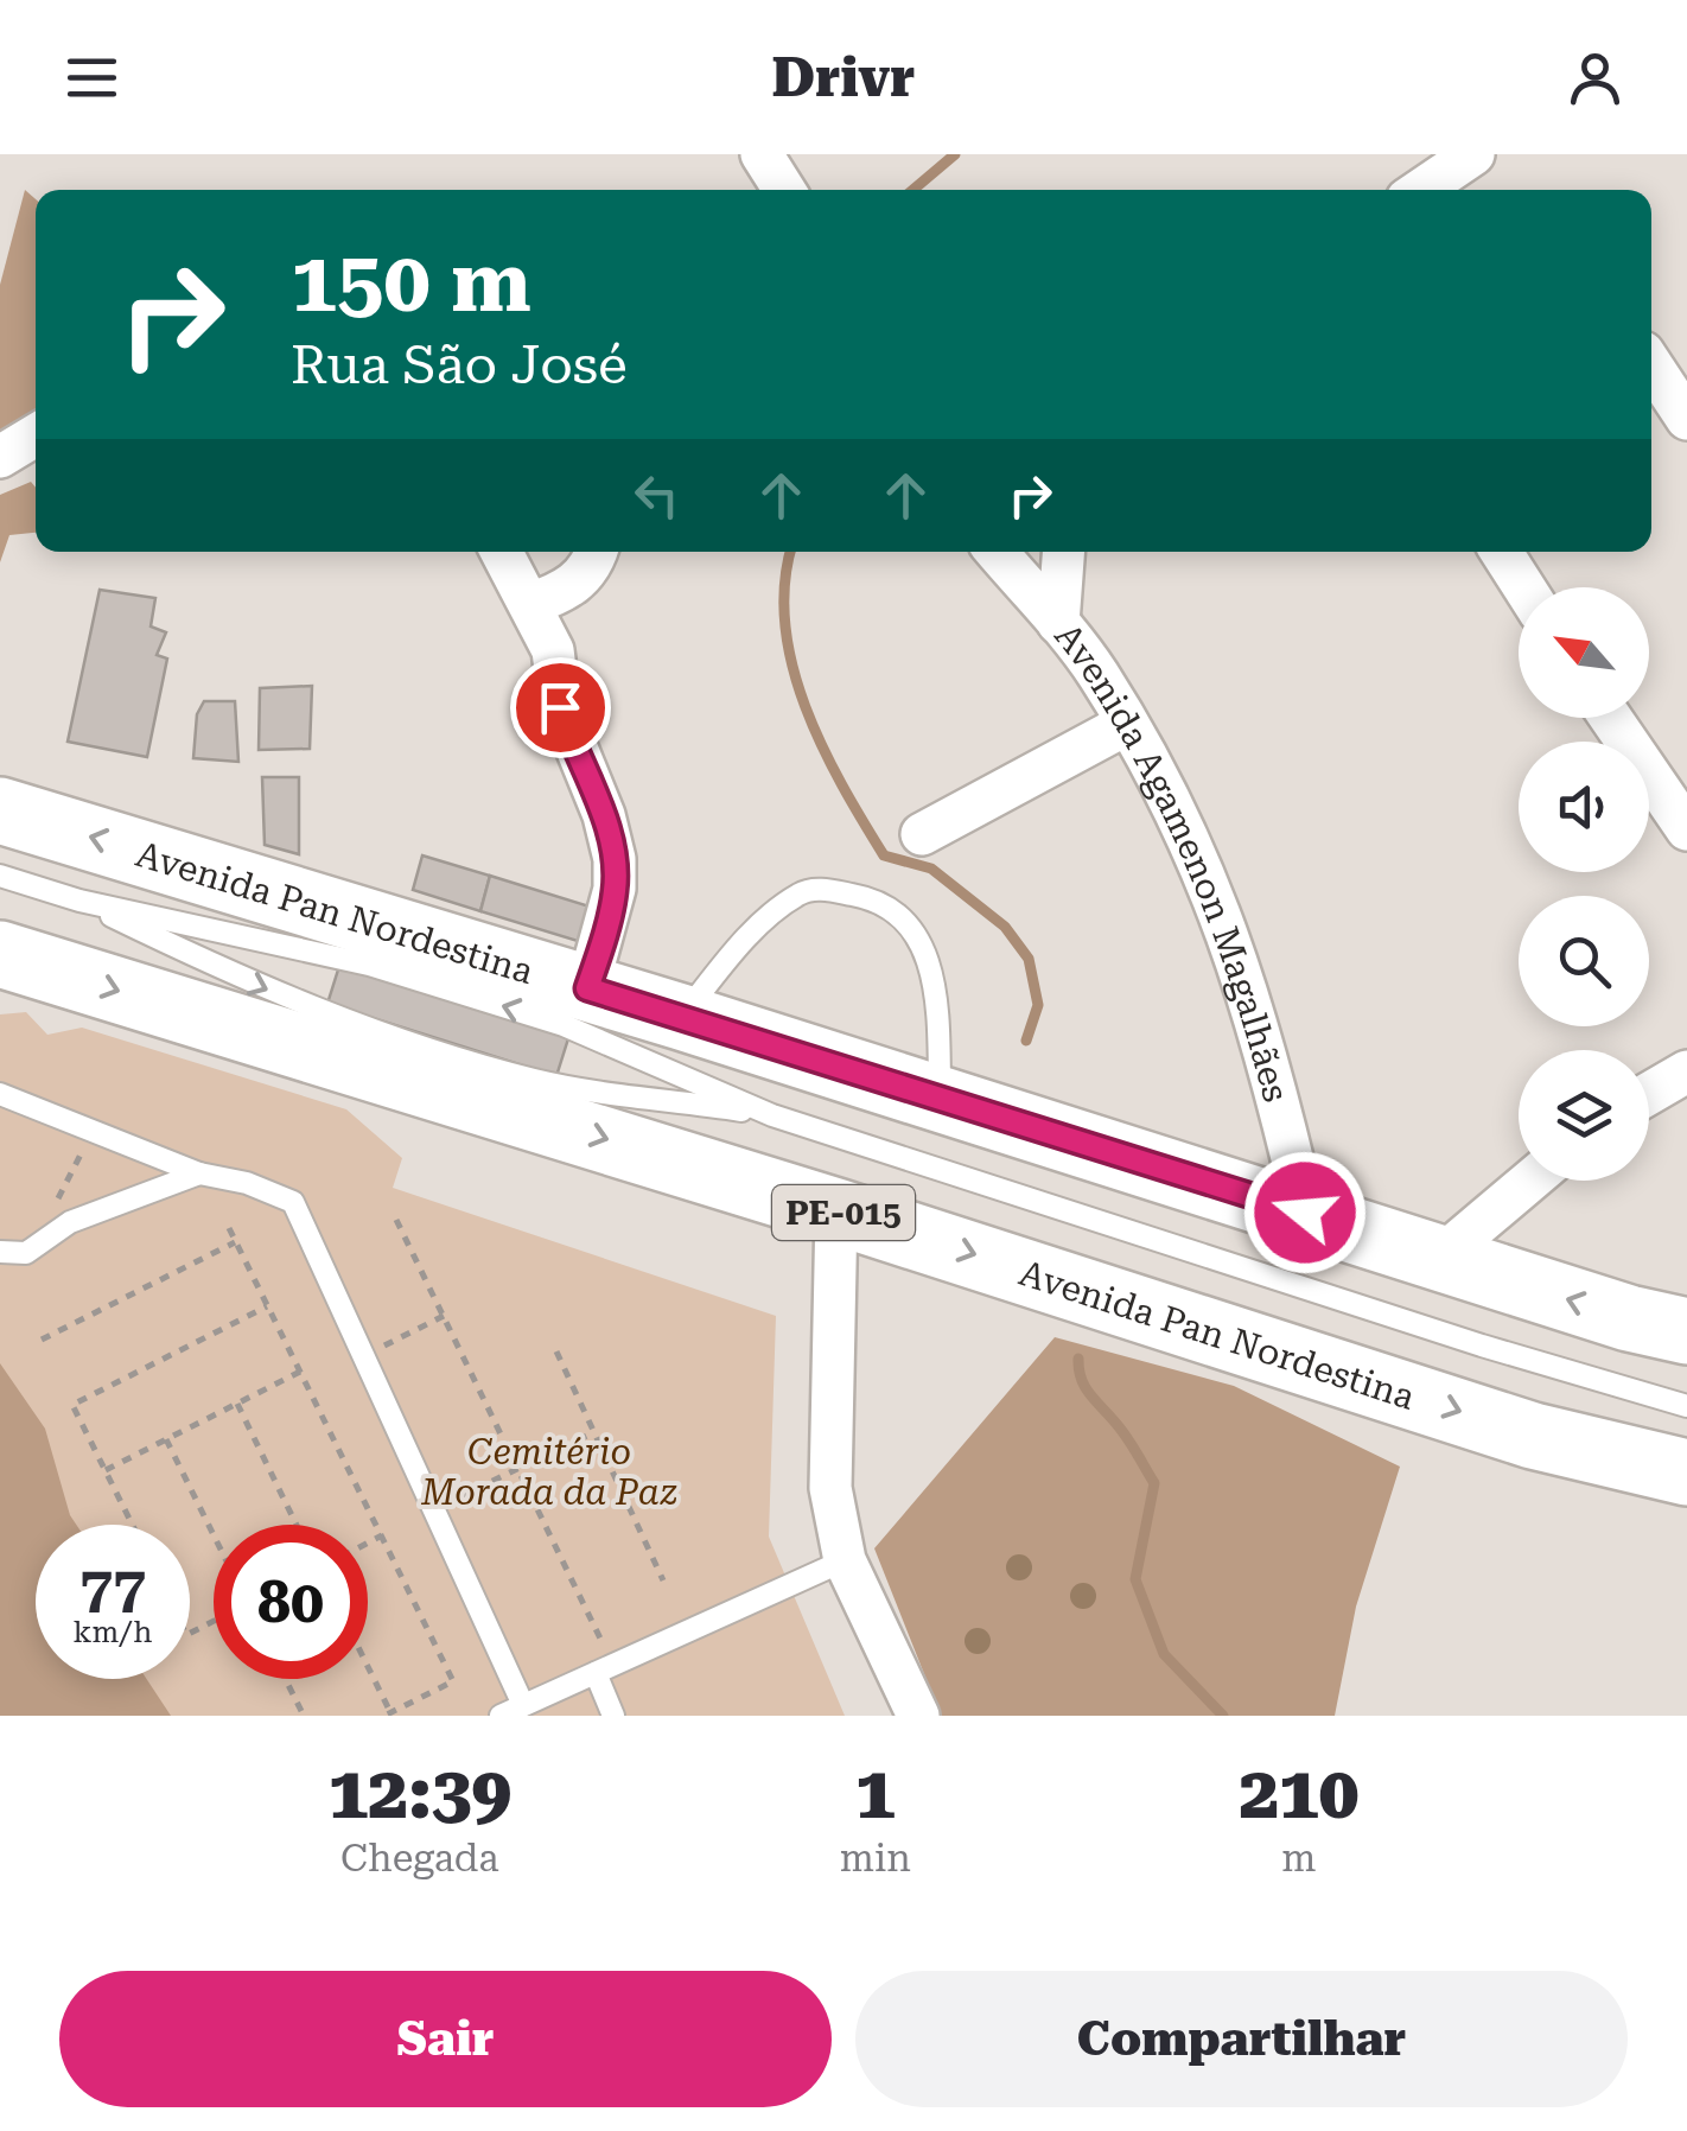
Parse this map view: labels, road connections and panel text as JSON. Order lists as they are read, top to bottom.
{
  "streets": {
    "highway": ["Avenida Pan Nordestina", "PE-015"],
    "street": ["Avenida Agamenon Magalhães"]
  },
  "crossings": [
    ["Avenida Agamenon Magalhães", "Avenida Pan Nordestina"]
  ],
  "parks": ["Cemitério Morada da Paz"],
  "north": "top left",
  "page": {
    "header": "Drivr",
    "turn": ["150 m", "Rua São José"],
    "speed": "77 km/h",
    "limit": "80",
    "eta": [
      "12:39",
      "Chegada",
      "1",
      "min",
      "210",
      "m"
    ],
    "buttons": ["Sair", "Compartilhar"]
  }
}
